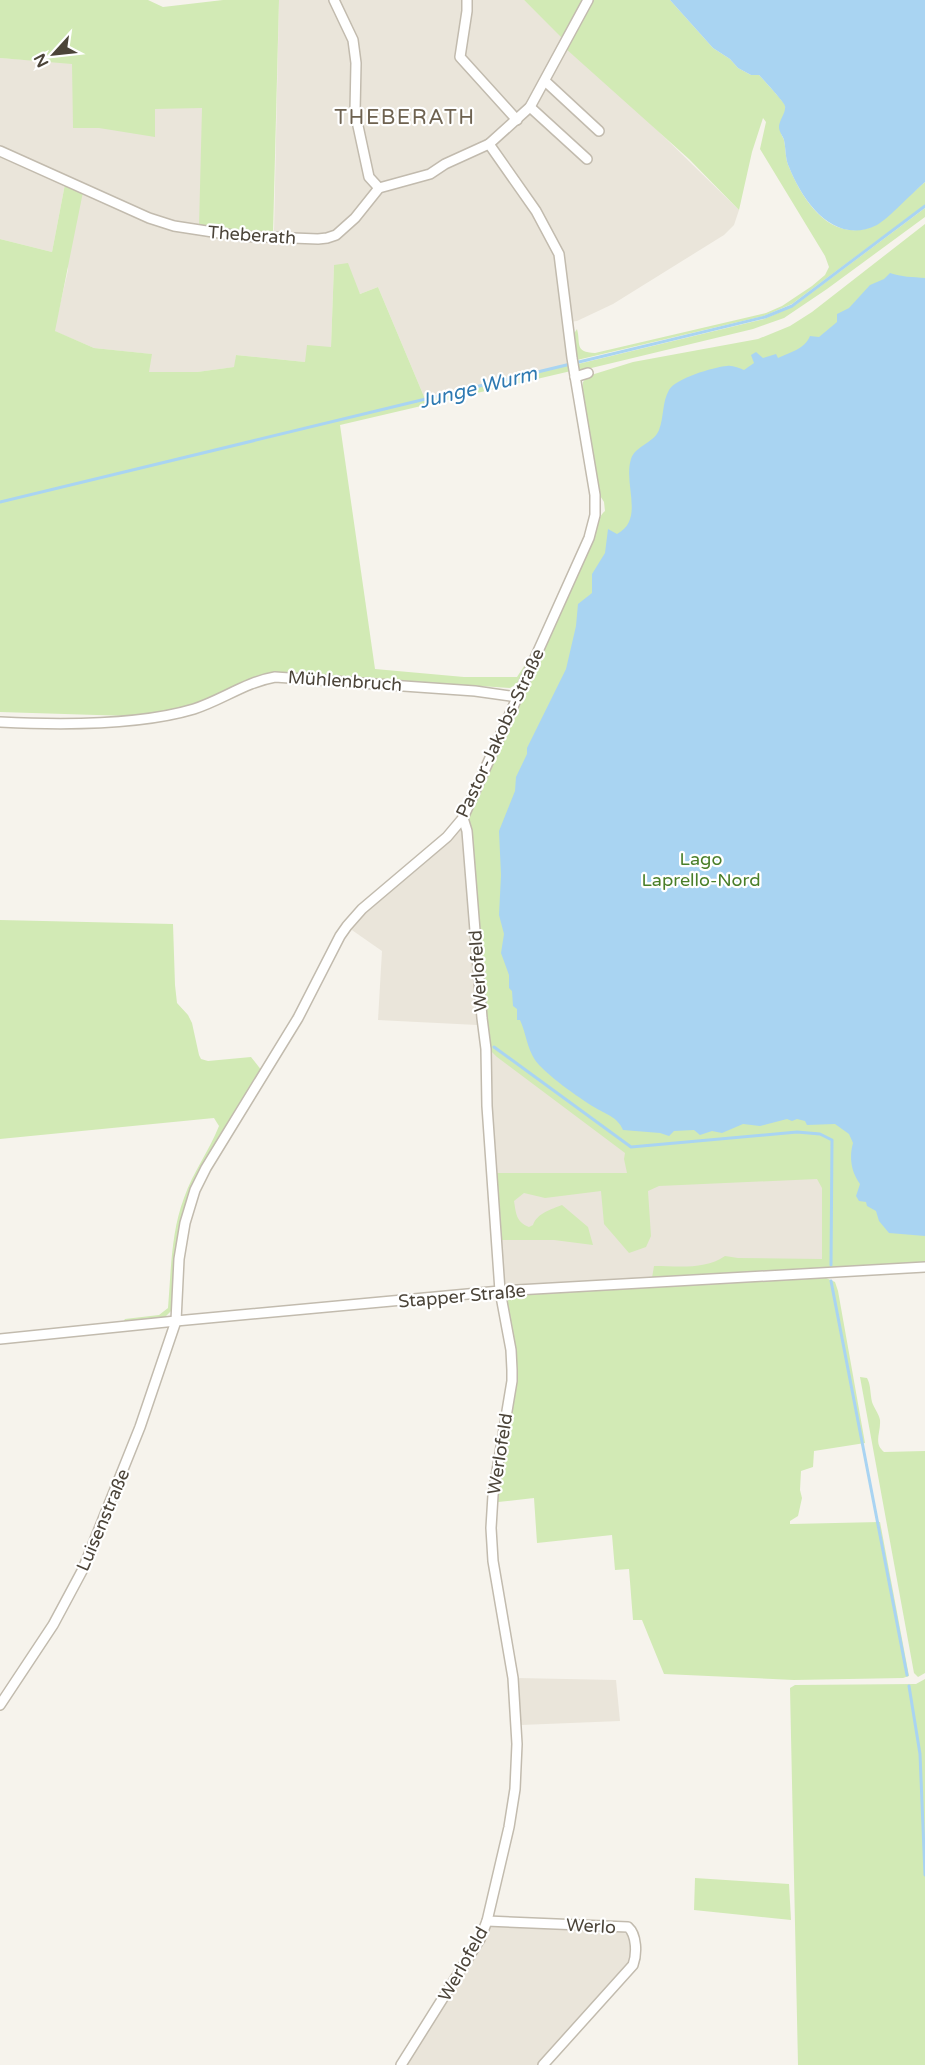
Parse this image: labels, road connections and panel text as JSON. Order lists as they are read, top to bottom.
{
  "streets": {
    "street": [
      "Theberath",
      "Mühlenbruch",
      "Pastor-Jakobs-Straße",
      "Werlofeld",
      "Stapper Straße",
      "Luisenstraße",
      "Werlo"
    ]
  },
  "crossings": [
    ["Mühlenbruch", "Pastor-Jakobs-Straße"],
    ["Pastor-Jakobs-Straße", "Werlofeld"],
    ["Pastor-Jakobs-Straße", "Stapper Straße"],
    ["Pastor-Jakobs-Straße", "Luisenstraße"],
    ["Werlofeld", "Stapper Straße"],
    ["Werlofeld", "Werlo"],
    ["Stapper Straße", "Luisenstraße"]
  ],
  "districts": ["THEBERATH"],
  "water": ["Junge Wurm"],
  "parks": ["Lago Laprello-Nord"],
  "north": "bottom left"
}
